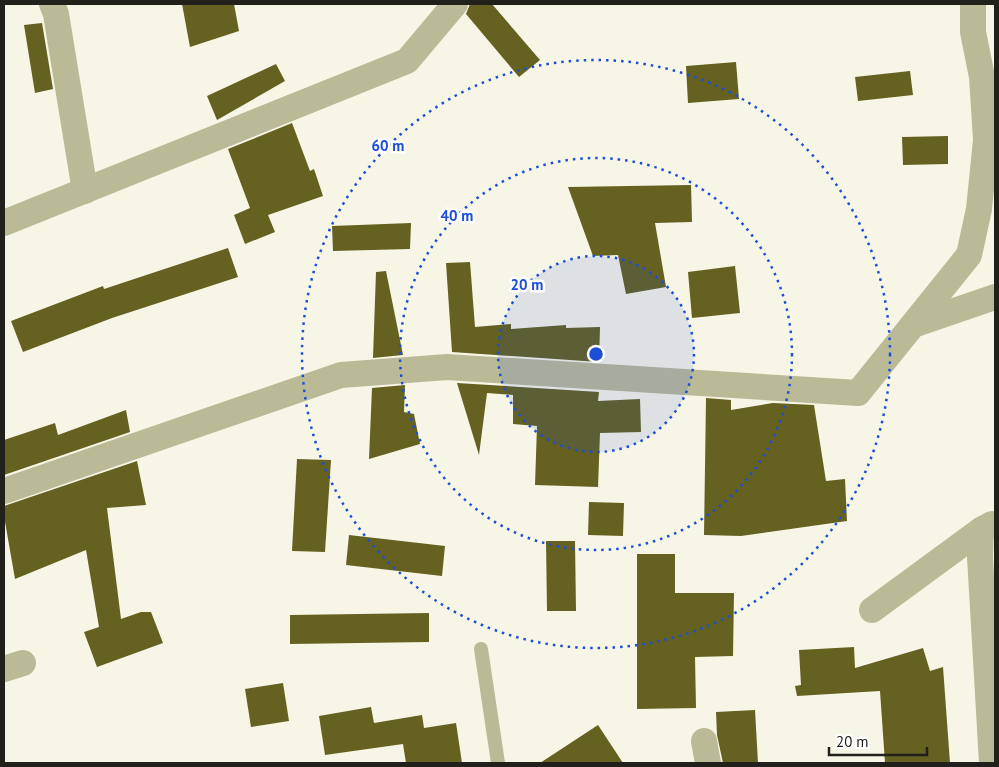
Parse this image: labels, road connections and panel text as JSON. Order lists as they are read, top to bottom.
{
  "scale_bar": "20 m",
  "rings": ["60 m", "40 m", "20 m"]
}
